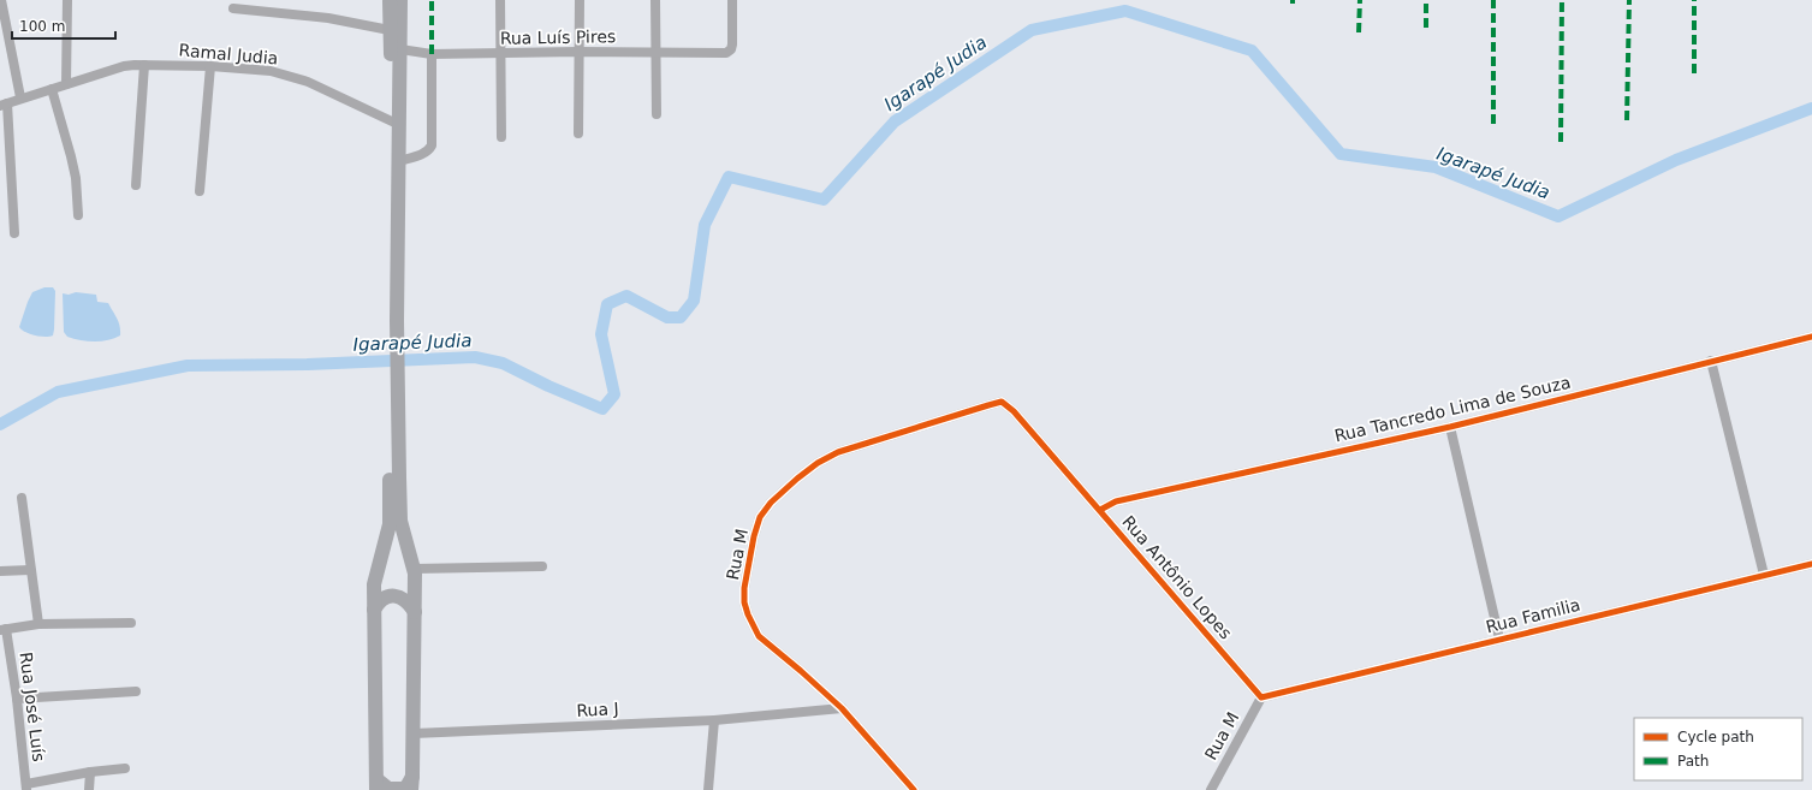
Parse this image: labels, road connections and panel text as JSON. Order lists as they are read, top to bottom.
{
  "streets": {
    "street": [
      "Rua Luís Pires",
      "Ramal Judia",
      "Rua Tancredo Lima de Souza",
      "Rua M",
      "Rua Antônio Lopes",
      "Rua Familia",
      "Rua José Luís",
      "Rua J"
    ]
  },
  "crossings": [
    ["Rua Tancredo Lima de Souza", "Rua Antônio Lopes"],
    ["Rua M", "Rua Antônio Lopes"],
    ["Rua M", "Rua Familia"],
    ["Rua M", "Rua J"],
    ["Rua Antônio Lopes", "Rua Familia"]
  ],
  "water": ["Igarapé Judia"],
  "legend": ["Cycle path", "Path"],
  "scale_bar": "100 m"
}
